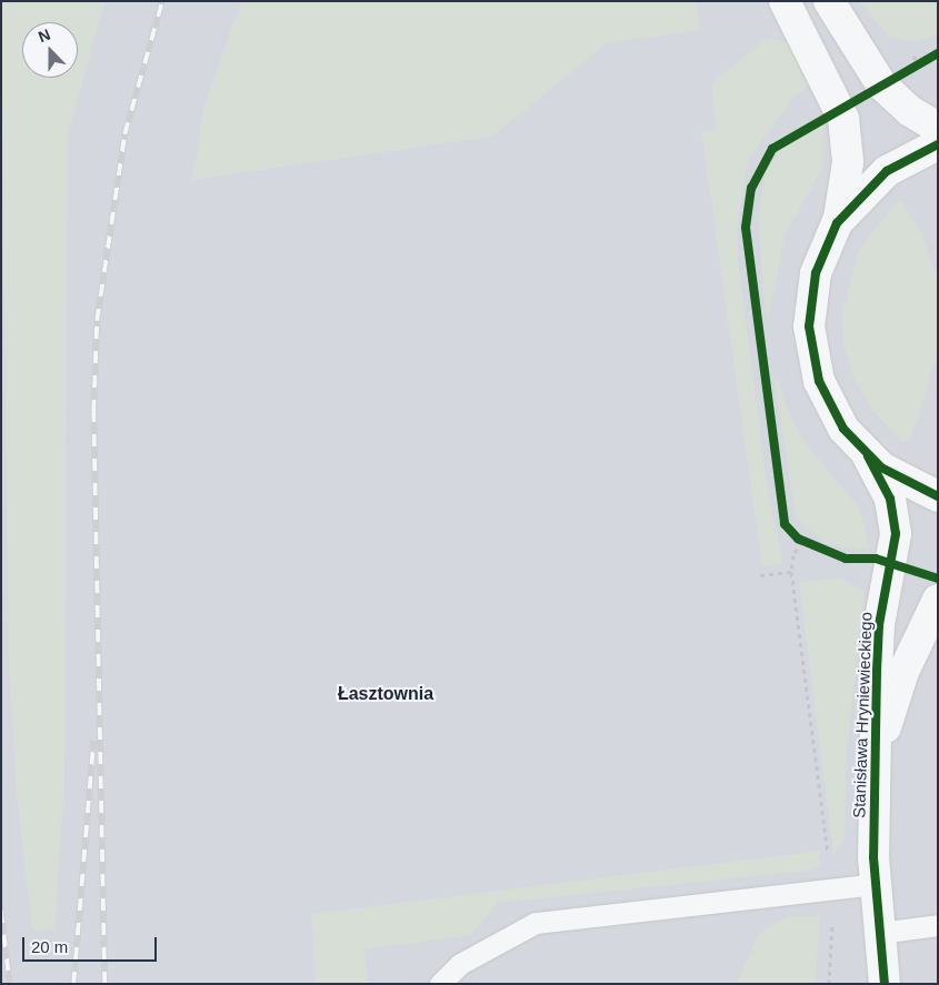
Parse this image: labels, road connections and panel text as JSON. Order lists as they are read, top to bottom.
{
  "streets": {
    "street": ["Stanisława Hryniewieckiego"]
  },
  "districts": ["Łasztownia"],
  "scale_bar": "20 m",
  "north": "top"
}
